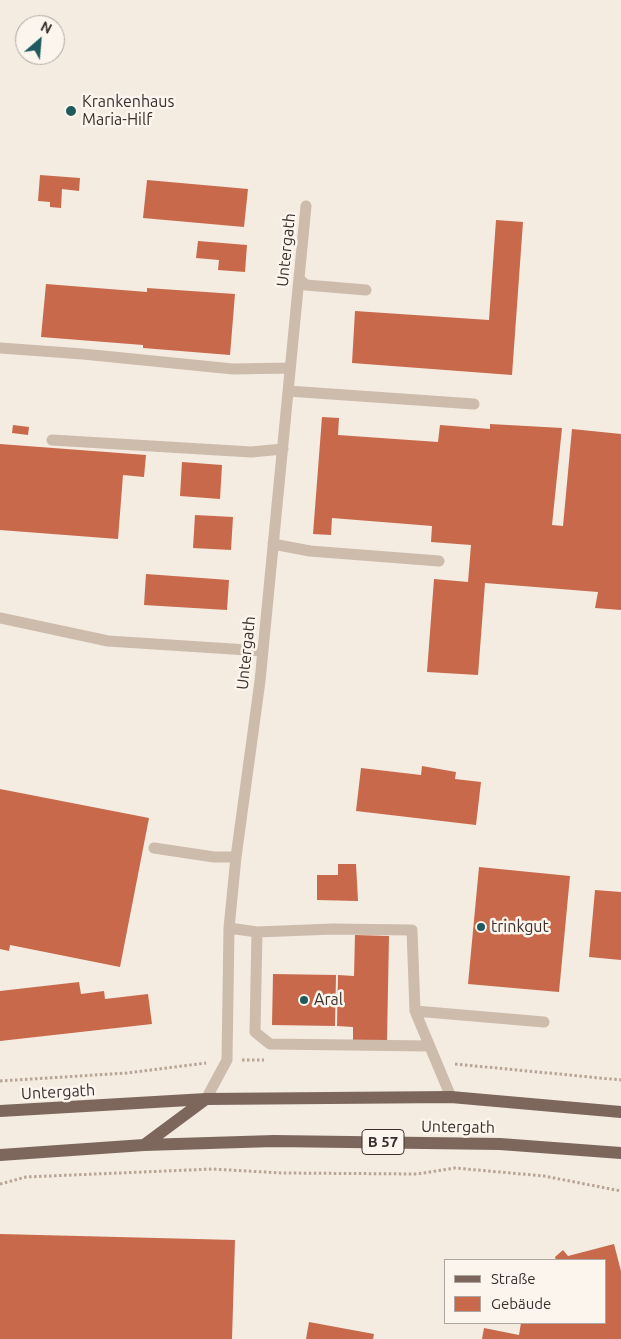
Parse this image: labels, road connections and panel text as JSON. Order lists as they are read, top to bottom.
{
  "streets": {
    "main road": ["Untergath", "B 57"]
  },
  "places": ["Krankenhaus Maria-Hilf", "trinkgut", "Aral"],
  "legend": ["Straße", "Gebäude"],
  "north": "top right"
}
